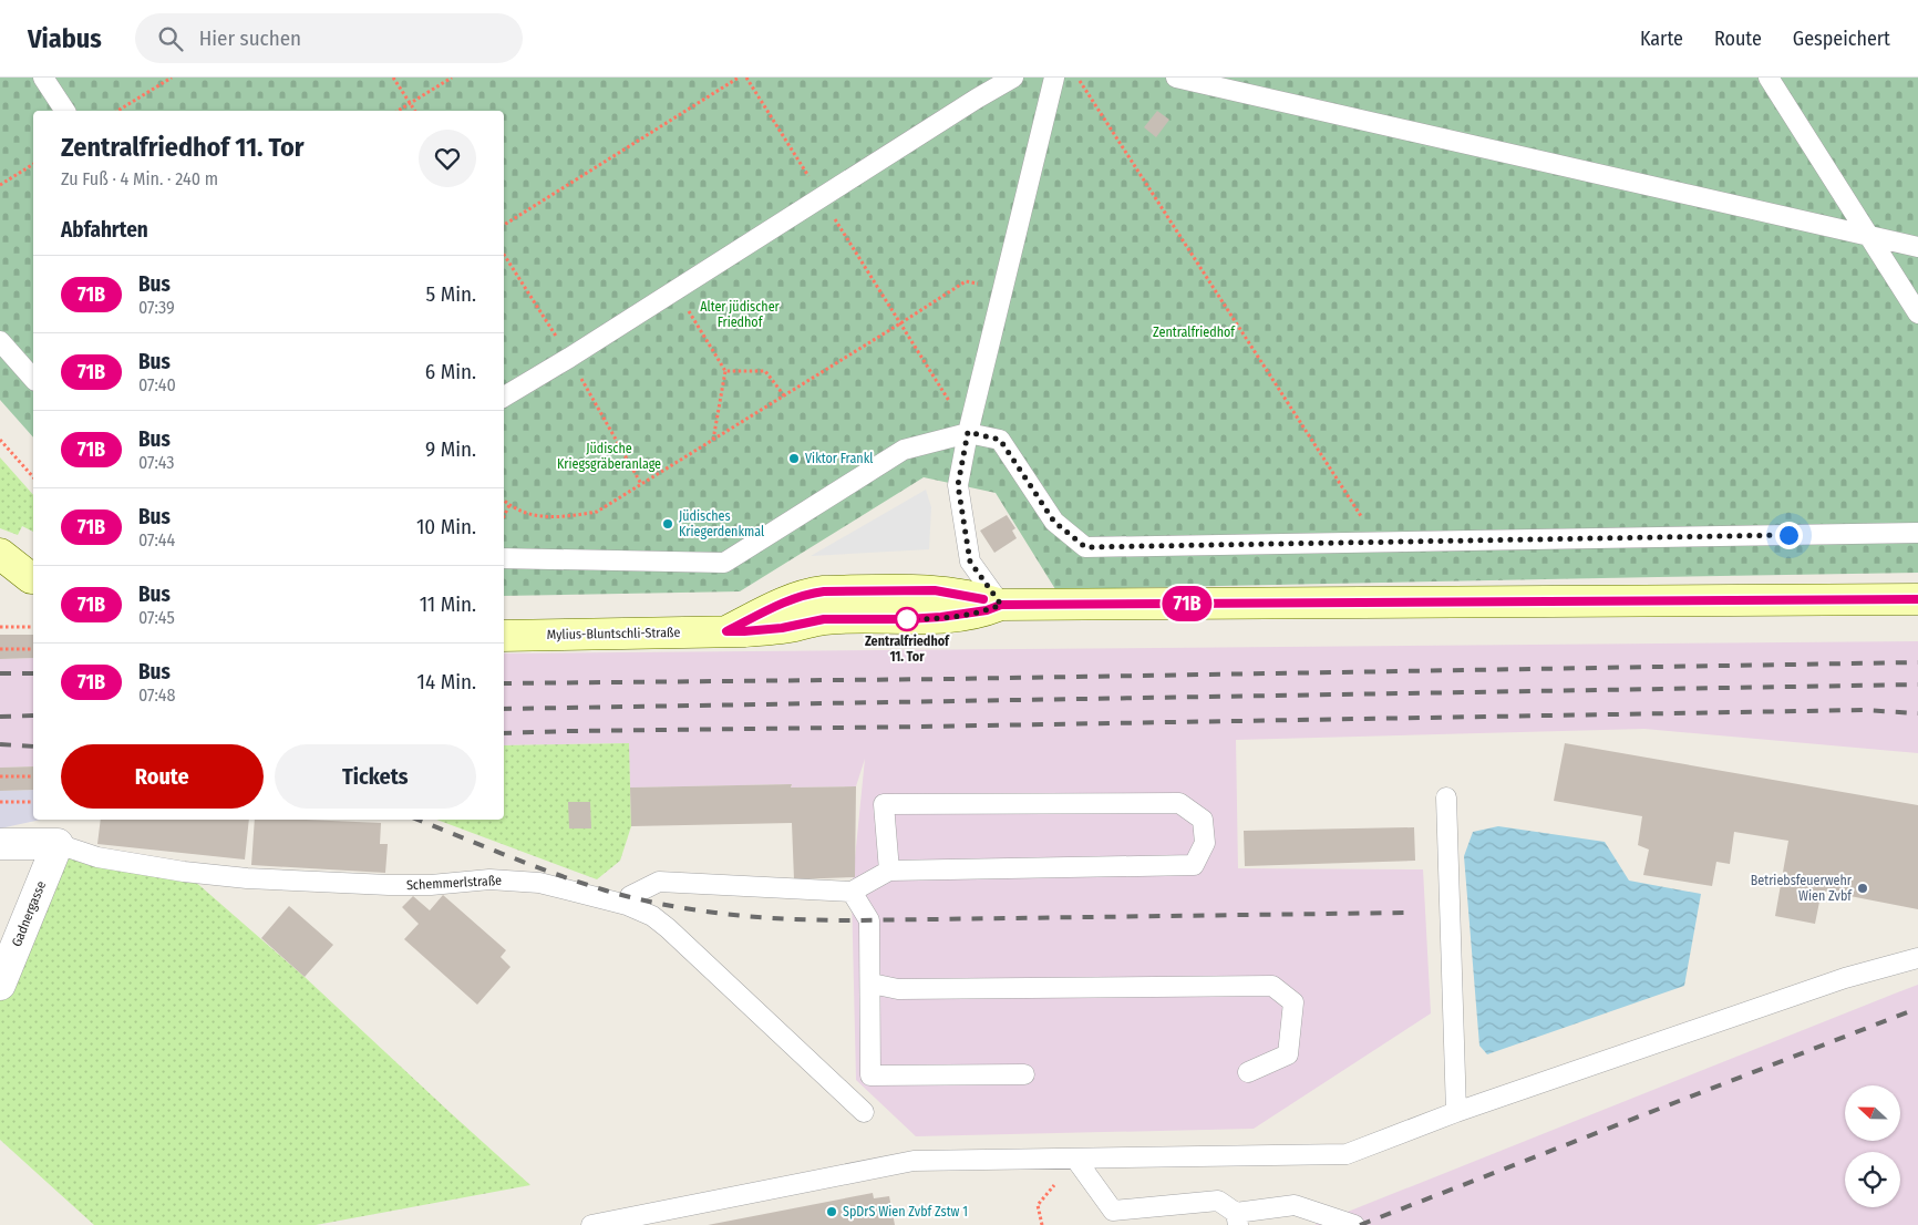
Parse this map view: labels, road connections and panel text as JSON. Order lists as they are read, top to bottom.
{
  "streets": {
    "street": ["Mylius-Bluntschli-Straße", "Schemmerlstraße", "Gadnergasse"]
  },
  "crossings": [
    ["Schemmerlstraße", "Gadnergasse"]
  ],
  "parks": ["Alter jüdischer Friedhof", "Zentralfriedhof", "Jüdische Kriegsgräberanlage"],
  "places": [
    "Viktor Frankl",
    "Jüdisches Kriegerdenkmal",
    "Zentralfriedhof 11. Tor",
    "Betriebsfeuerwehr Wien Zvbf",
    "SpDrS Wien Zvbf Zstw 1"
  ],
  "lines": ["bus line 71B"],
  "north": "left",
  "page": {
    "header": "Viabus",
    "search": "Hier suchen",
    "nav": ["Karte", "Route", "Gespeichert"],
    "on_map": "71B",
    "heading": [
      ["Zentralfriedhof 11. Tor", "Zu Fuß · 4 Min. · 240 m"],
      "Abfahrten"
    ],
    "list": [
      {
        "mark": "71B",
        "name": "Bus",
        "note": "07:39",
        "value": "5 Min."
      },
      {
        "mark": "71B",
        "name": "Bus",
        "note": "07:40",
        "value": "6 Min."
      },
      {
        "mark": "71B",
        "name": "Bus",
        "note": "07:43",
        "value": "9 Min."
      },
      {
        "mark": "71B",
        "name": "Bus",
        "note": "07:44",
        "value": "10 Min."
      },
      {
        "mark": "71B",
        "name": "Bus",
        "note": "07:45",
        "value": "11 Min."
      },
      {
        "mark": "71B",
        "name": "Bus",
        "note": "07:48",
        "value": "14 Min."
      }
    ],
    "buttons": ["Route", "Tickets"]
  }
}
